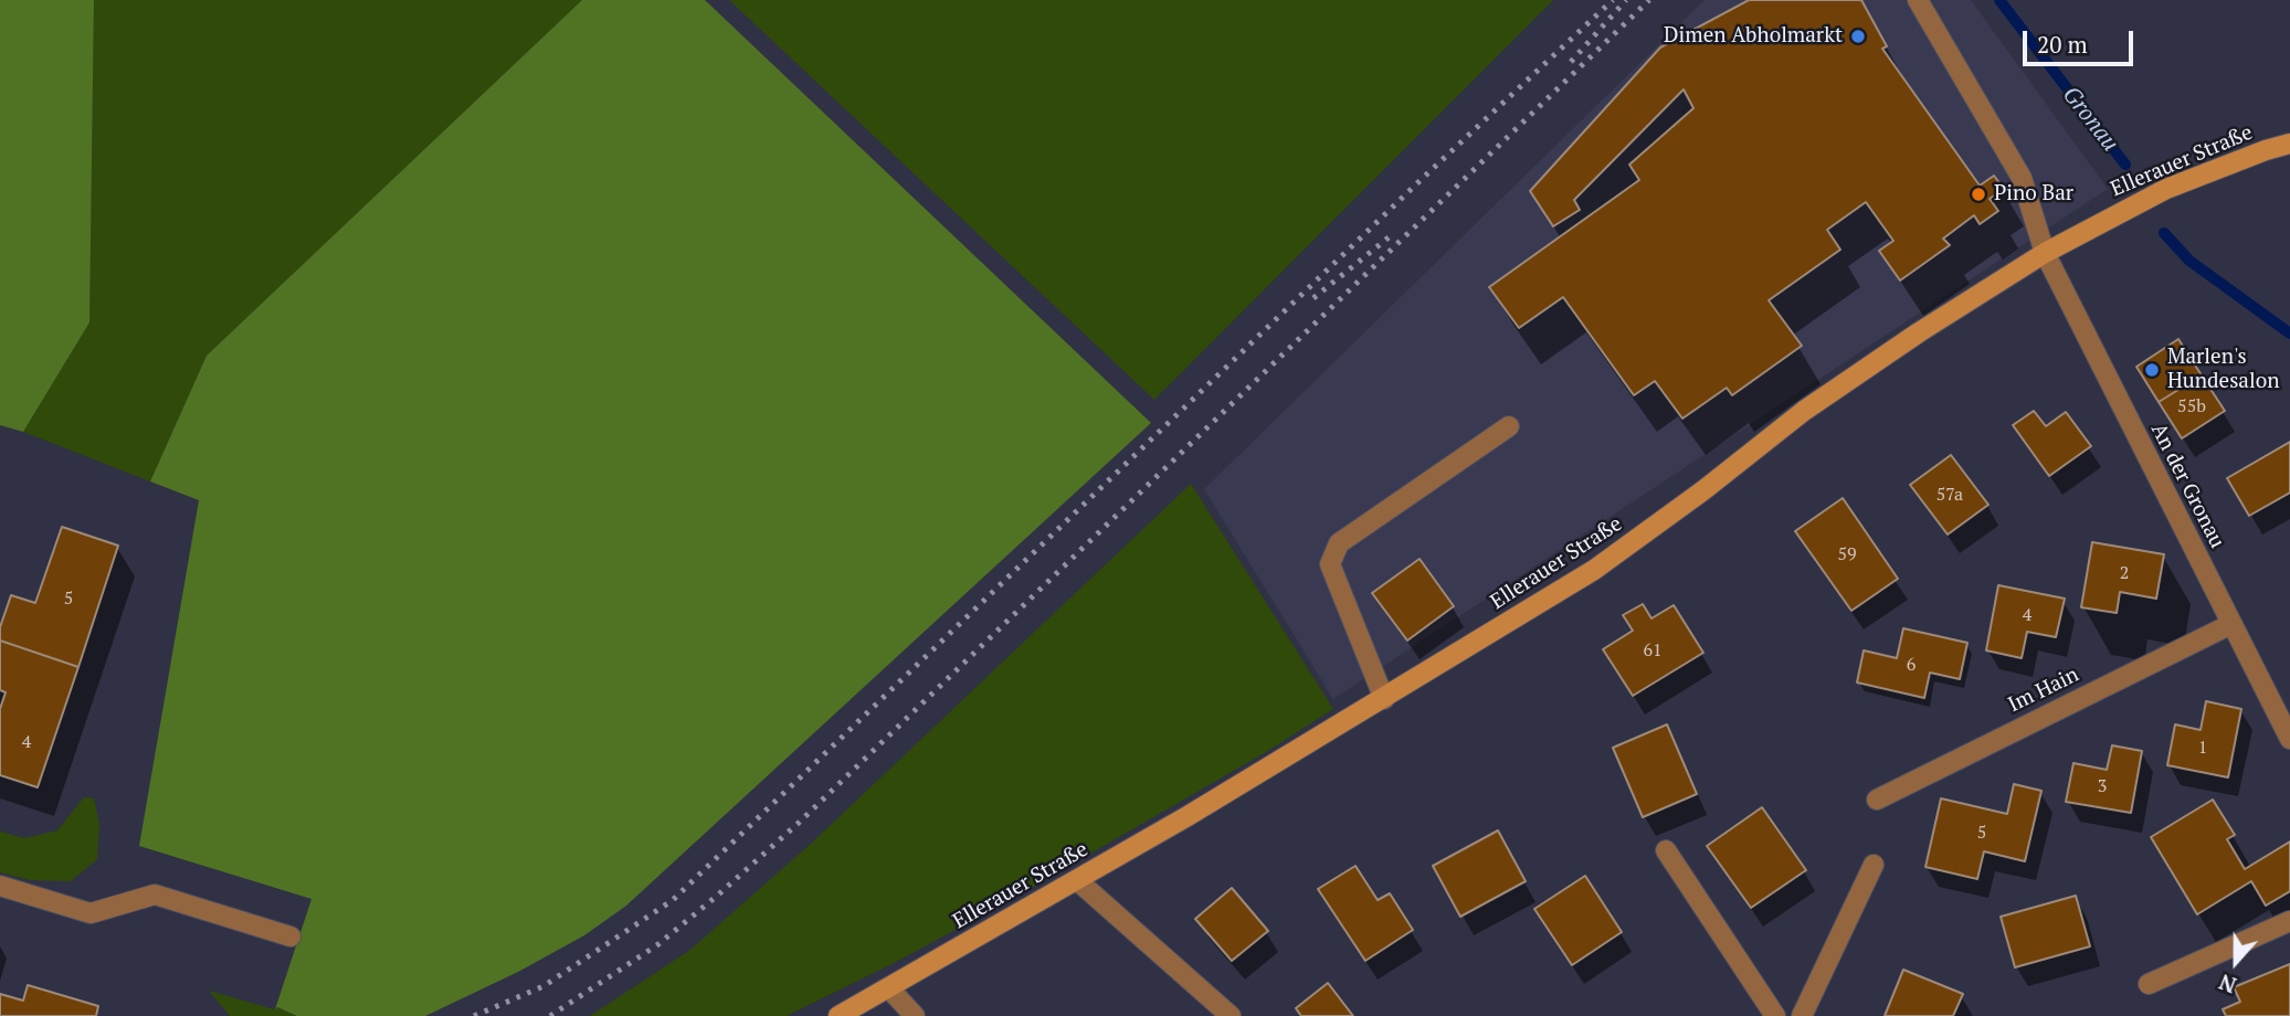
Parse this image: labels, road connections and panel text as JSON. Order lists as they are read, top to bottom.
{
  "streets": {
    "main road": ["Ellerauer Straße"],
    "street": ["An der Gronau", "Im Hain"]
  },
  "crossings": [
    ["Ellerauer Straße", "An der Gronau"],
    ["An der Gronau", "Im Hain"]
  ],
  "water": ["Gronau"],
  "places": ["Dimen Abholmarkt", "Pino Bar", "Marlen's Hundesalon"],
  "house_numbers": [
    "55b",
    "57a",
    "59",
    "2",
    "5",
    "4",
    "61",
    "6",
    "4",
    "1",
    "3",
    "5"
  ],
  "scale_bar": "20 m",
  "north": "bottom"
}
